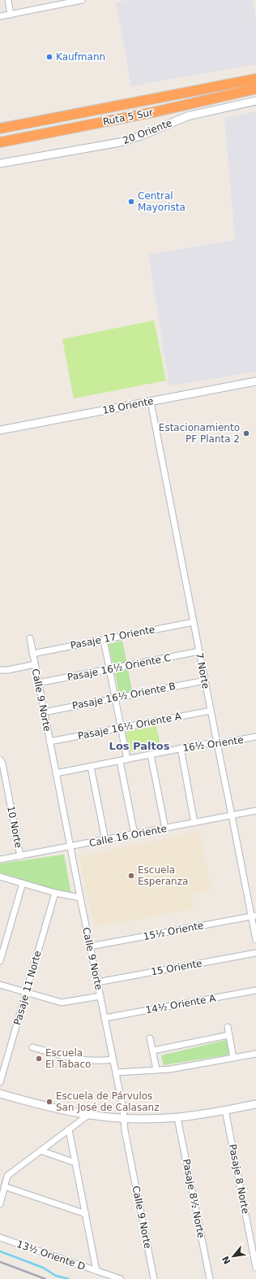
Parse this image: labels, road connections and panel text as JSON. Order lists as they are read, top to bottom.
{
  "streets": {
    "highway": ["Ruta 5 Sur"],
    "street": [
      "20 Oriente",
      "18 Oriente",
      "Pasaje 17 Oriente",
      "Pasaje 16½ Oriente C",
      "7 Norte",
      "Pasaje 16½ Oriente B",
      "Calle 9 Norte",
      "Pasaje 16½ Oriente A",
      "16½ Oriente",
      "10 Norte",
      "Calle 16 Oriente",
      "15½ Oriente",
      "15 Oriente",
      "Pasaje 11 Norte",
      "14½ Oriente A",
      "Pasaje 8 Norte",
      "Pasaje 8½ Norte",
      "13½ Oriente D"
    ]
  },
  "crossings": [
    ["18 Oriente", "7 Norte"],
    ["Pasaje 17 Oriente", "7 Norte"],
    ["Pasaje 17 Oriente", "Calle 9 Norte"],
    ["Pasaje 16½ Oriente C", "7 Norte"],
    ["Pasaje 16½ Oriente C", "Calle 9 Norte"],
    ["7 Norte", "Pasaje 16½ Oriente B"],
    ["7 Norte", "Pasaje 16½ Oriente A"],
    ["7 Norte", "16½ Oriente"],
    ["7 Norte", "Calle 16 Oriente"],
    ["7 Norte", "15½ Oriente"],
    ["Pasaje 16½ Oriente B", "Calle 9 Norte"],
    ["Calle 9 Norte", "Pasaje 16½ Oriente A"],
    ["Calle 9 Norte", "16½ Oriente"],
    ["Calle 9 Norte", "Calle 16 Oriente"],
    ["Calle 9 Norte", "15½ Oriente"],
    ["Calle 9 Norte", "15 Oriente"],
    ["Calle 9 Norte", "14½ Oriente A"],
    ["10 Norte", "Calle 16 Oriente"]
  ],
  "districts": ["Los Paltos"],
  "places": [
    "Kaufmann",
    "Central Mayorista",
    "Estacionamiento PF Planta 2",
    "Escuela Esperanza",
    "Escuela El Tabaco",
    "Escuela de Párvulos San José de Calasanz"
  ],
  "north": "bottom left"
}
